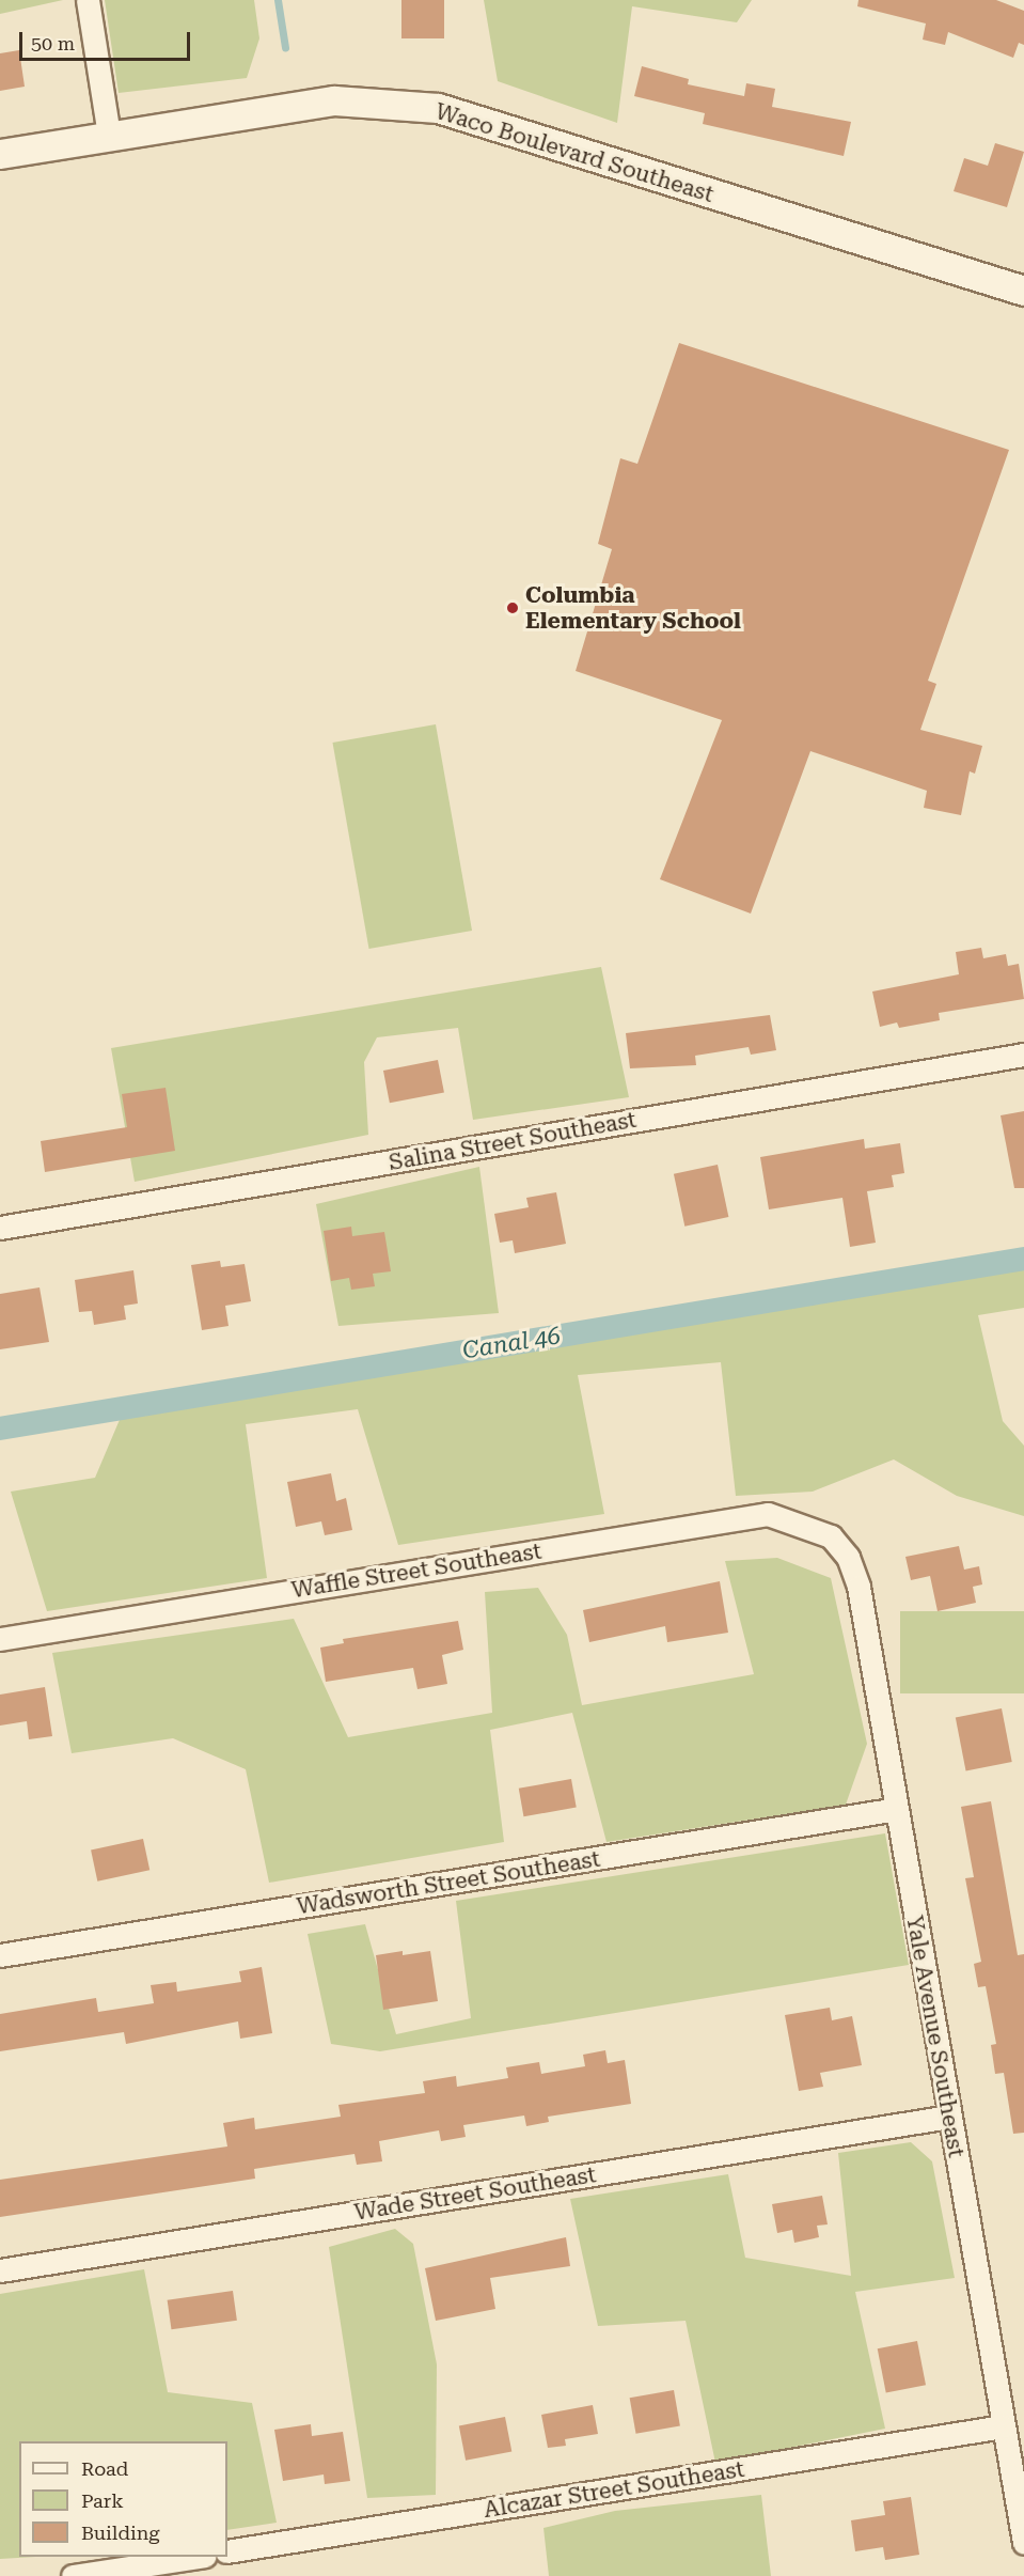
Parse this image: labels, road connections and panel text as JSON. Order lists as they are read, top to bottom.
{
  "streets": {
    "street": [
      "Waco Boulevard Southeast",
      "Salina Street Southeast",
      "Waffle Street Southeast",
      "Wadsworth Street Southeast",
      "Yale Avenue Southeast",
      "Wade Street Southeast",
      "Alcazar Street Southeast"
    ]
  },
  "crossings": [
    ["Waffle Street Southeast", "Yale Avenue Southeast"],
    ["Wadsworth Street Southeast", "Yale Avenue Southeast"],
    ["Yale Avenue Southeast", "Wade Street Southeast"],
    ["Yale Avenue Southeast", "Alcazar Street Southeast"]
  ],
  "water": ["Canal 46"],
  "places": ["Columbia Elementary School"],
  "legend": ["Road", "Park", "Building"],
  "scale_bar": "50 m"
}
